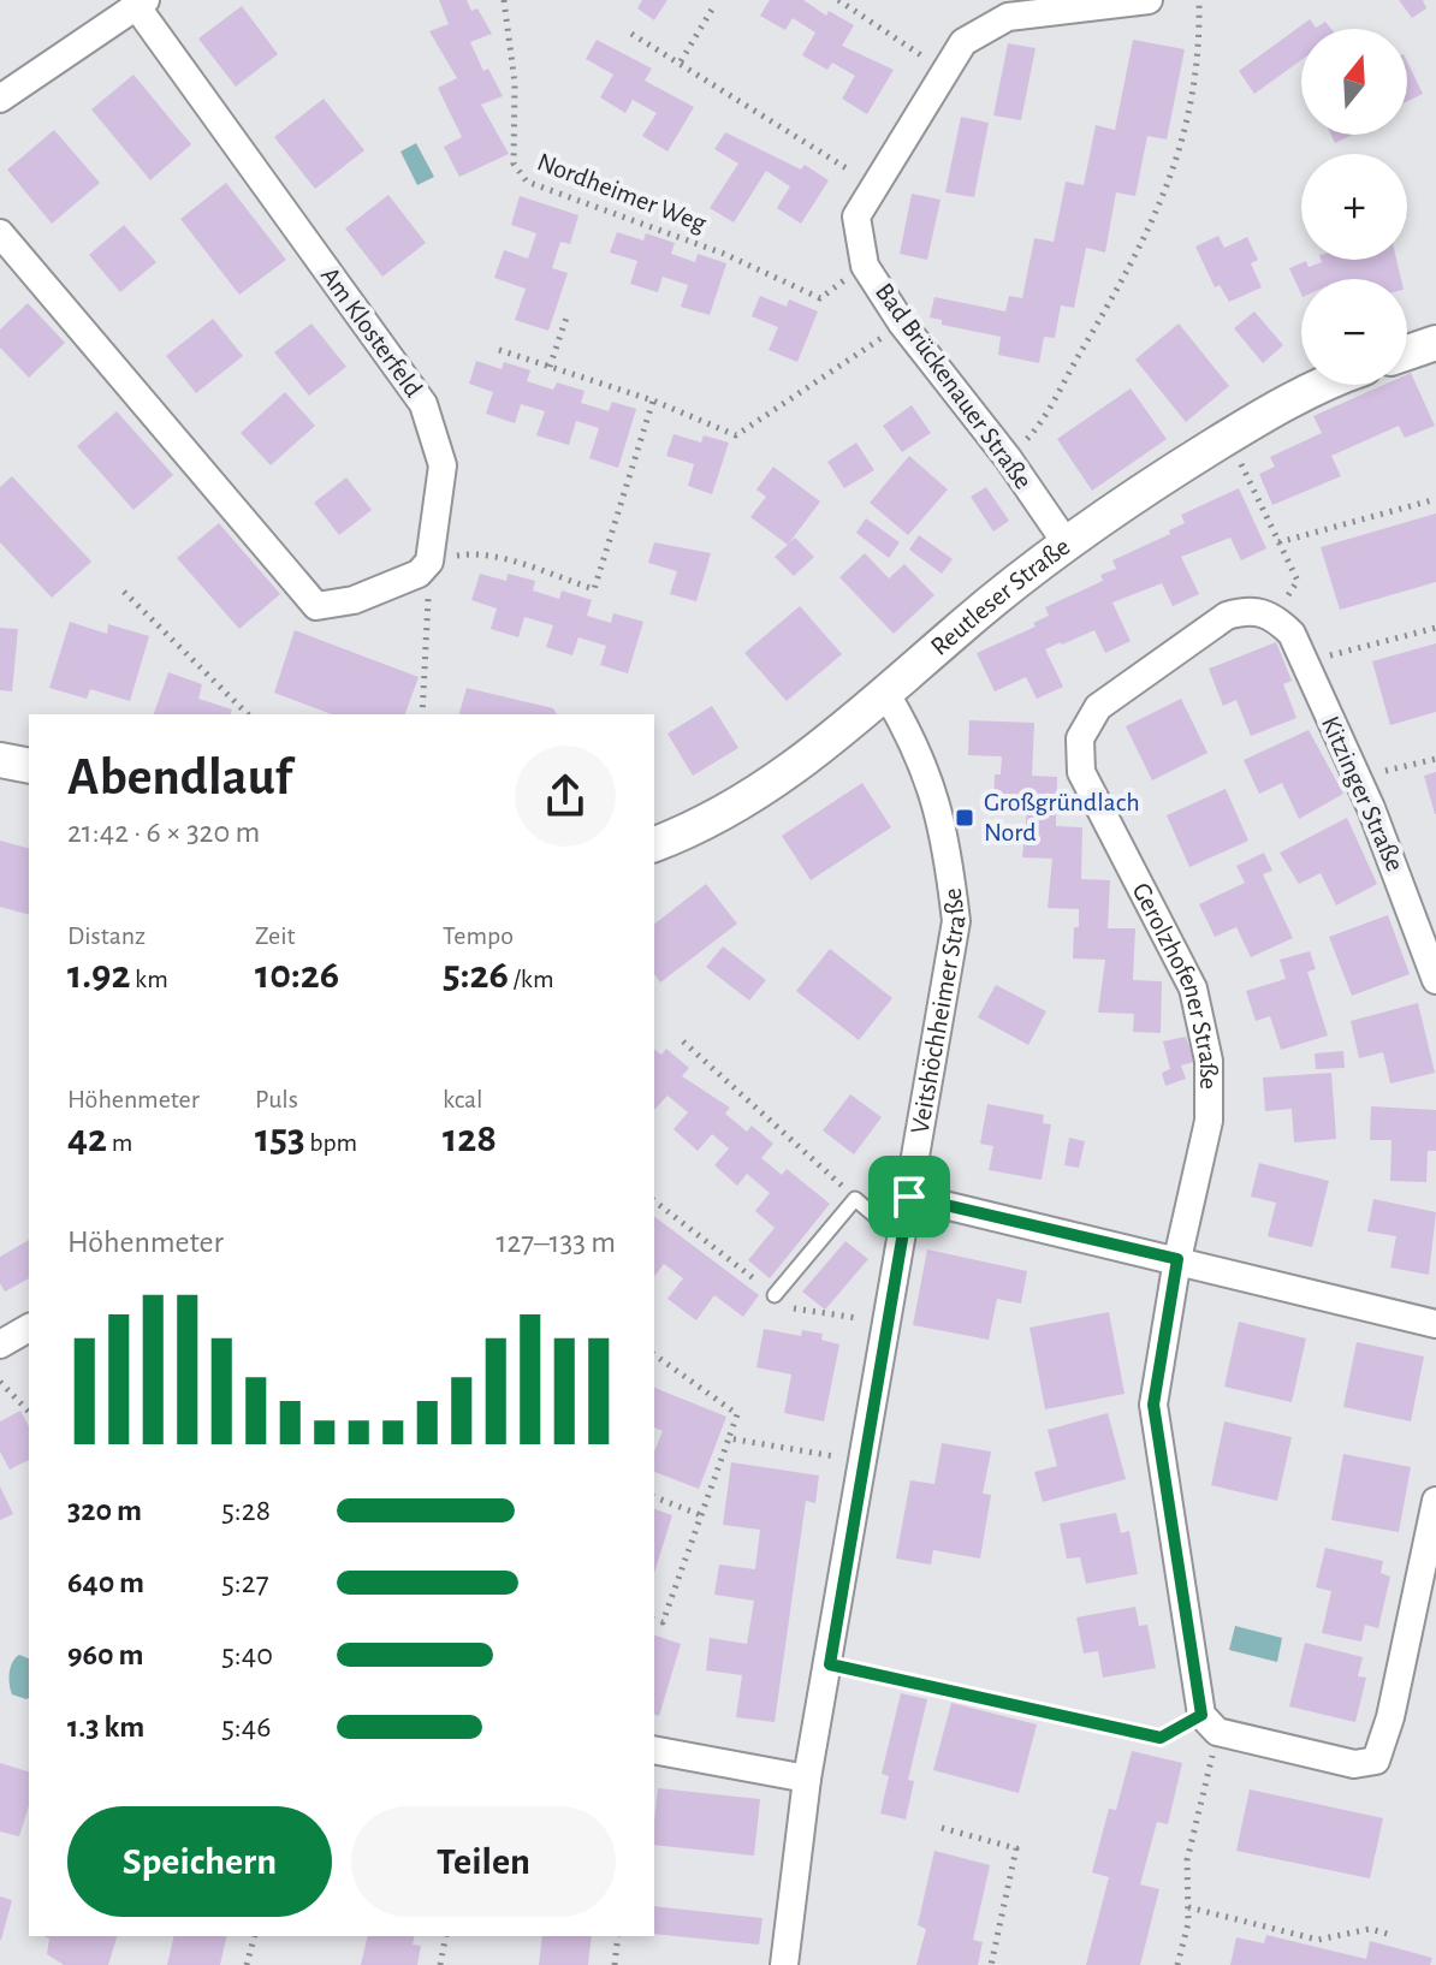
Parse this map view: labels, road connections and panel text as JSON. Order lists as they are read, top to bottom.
{
  "streets": {
    "street": [
      "Am Klosterfeld",
      "Bad Brückenauer Straße",
      "Reutleser Straße",
      "Kitzinger Straße",
      "Gerolzhofener Straße",
      "Veitshöchheimer Straße"
    ],
    "path": ["Nordheimer Weg"]
  },
  "crossings": [
    ["Nordheimer Weg", "Bad Brückenauer Straße"],
    ["Bad Brückenauer Straße", "Reutleser Straße"],
    ["Reutleser Straße", "Veitshöchheimer Straße"],
    ["Kitzinger Straße", "Gerolzhofener Straße"]
  ],
  "places": {
    "transit": ["Großgründlach Nord"]
  },
  "north": "top",
  "page": {
    "map_buttons": ["+", "−"],
    "heading": ["Abendlauf", "21:42 · 6 × 320 m"],
    "stats": [
      ["Distanz", "1.92 km"],
      ["Zeit", "10:26"],
      ["Tempo", "5:26 /km"],
      ["Höhenmeter", "42 m"],
      ["Puls", "153 bpm"],
      ["kcal", "128"]
    ],
    "chart": ["Höhenmeter", "127–133 m"],
    "list": [
      {
        "name": "320 m",
        "note": "5:28"
      },
      {
        "name": "640 m",
        "note": "5:27"
      },
      {
        "name": "960 m",
        "note": "5:40"
      },
      {
        "name": "1.3 km",
        "note": "5:46"
      }
    ],
    "buttons": ["Speichern", "Teilen"]
  }
}
